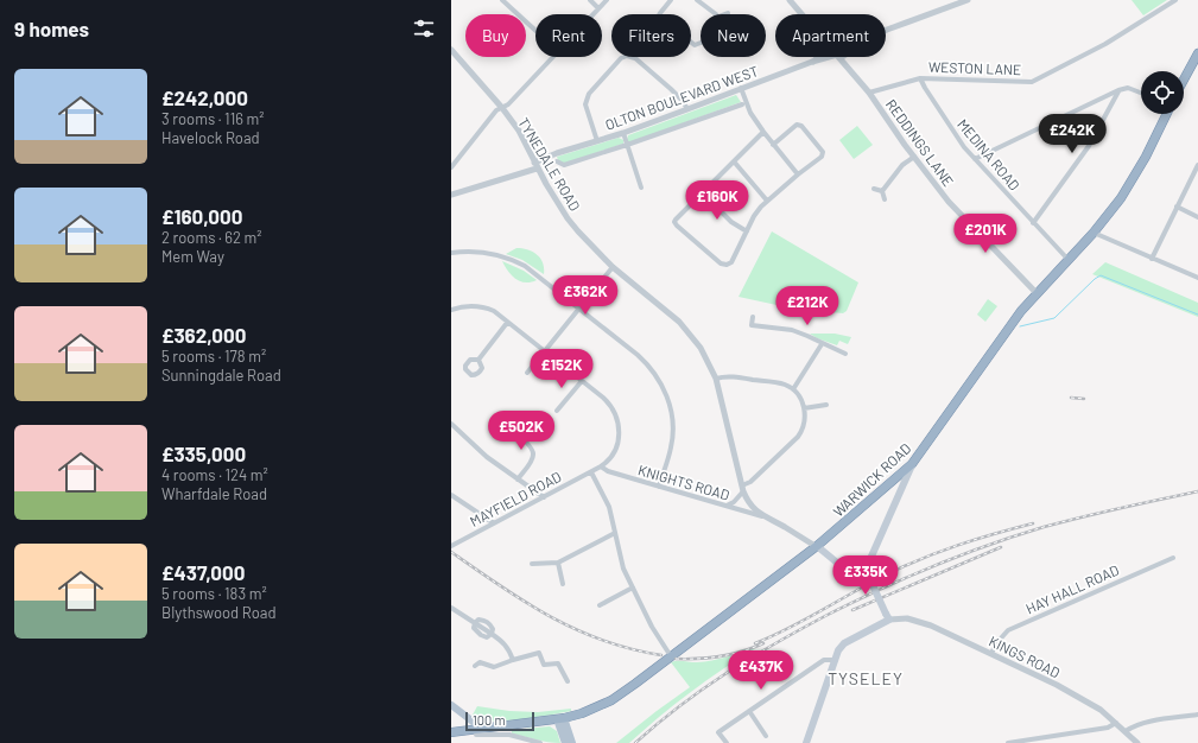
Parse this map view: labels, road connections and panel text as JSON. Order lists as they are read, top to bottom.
{
  "streets": {
    "highway": ["WARWICK ROAD"],
    "street": [
      "WESTON LANE",
      "OLTON BOULEVARD WEST",
      "REDDINGS LANE",
      "MEDINA ROAD",
      "TYNEDALE ROAD",
      "KNIGHTS ROAD",
      "MAYFIELD ROAD",
      "HAY HALL ROAD",
      "KINGS ROAD"
    ]
  },
  "crossings": [
    ["WESTON LANE", "REDDINGS LANE"],
    ["WESTON LANE", "MEDINA ROAD"],
    ["OLTON BOULEVARD WEST", "REDDINGS LANE"],
    ["OLTON BOULEVARD WEST", "TYNEDALE ROAD"],
    ["REDDINGS LANE", "WARWICK ROAD"],
    ["MEDINA ROAD", "WARWICK ROAD"],
    ["TYNEDALE ROAD", "KNIGHTS ROAD"],
    ["WARWICK ROAD", "KNIGHTS ROAD"],
    ["KNIGHTS ROAD", "MAYFIELD ROAD"],
    ["HAY HALL ROAD", "KINGS ROAD"]
  ],
  "districts": ["TYSELEY"],
  "scale_bar": "100 m",
  "page": {
    "heading": "9 homes",
    "chip": [
      "Buy",
      "Rent",
      "Filters",
      "New",
      "Apartment"
    ],
    "list": [
      {
        "name": "£242,000",
        "note": "3 rooms · 116 m² · Havelock Road"
      },
      {
        "name": "£160,000",
        "note": "2 rooms · 62 m² · Mem Way"
      },
      {
        "name": "£362,000",
        "note": "5 rooms · 178 m² · Sunningdale Road"
      },
      {
        "name": "£335,000",
        "note": "4 rooms · 124 m² · Wharfdale Road"
      },
      {
        "name": "£437,000",
        "note": "5 rooms · 183 m² · Blythswood Road"
      }
    ],
    "price": [
      "£242K",
      "£160K",
      "£201K",
      "£362K",
      "£212K",
      "£152K",
      "£502K",
      "£335K",
      "£437K"
    ],
    "scale": "100 m"
  }
}
